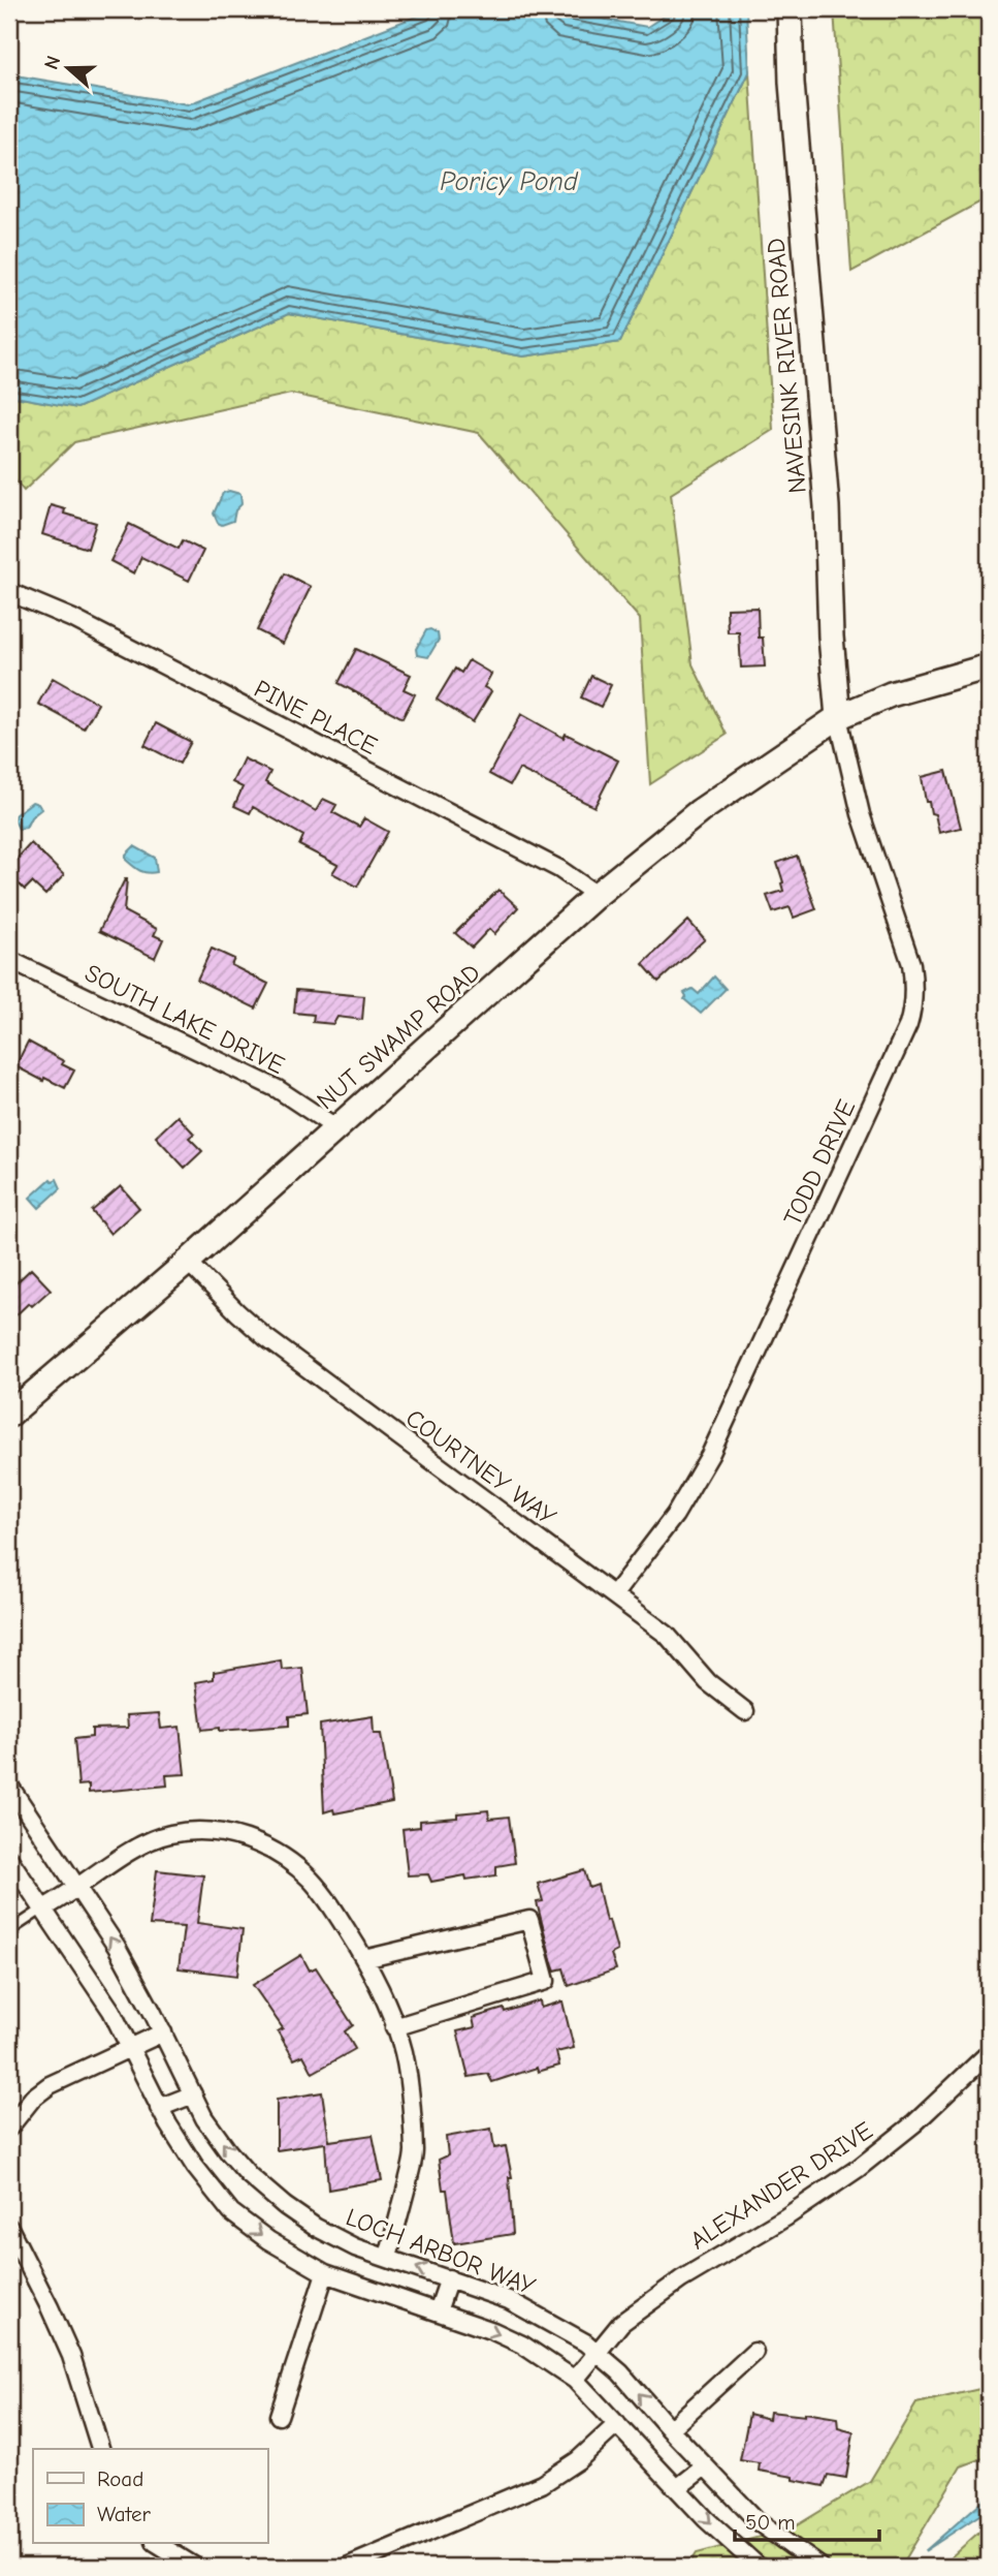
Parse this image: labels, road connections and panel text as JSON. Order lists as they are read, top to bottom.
{
  "streets": {
    "main road": ["NAVESINK RIVER ROAD", "NUT SWAMP ROAD"],
    "street": [
      "PINE PLACE",
      "SOUTH LAKE DRIVE",
      "TODD DRIVE",
      "COURTNEY WAY",
      "ALEXANDER DRIVE",
      "LOCH ARBOR WAY"
    ]
  },
  "crossings": [
    ["NAVESINK RIVER ROAD", "NUT SWAMP ROAD"],
    ["NAVESINK RIVER ROAD", "TODD DRIVE"],
    ["PINE PLACE", "NUT SWAMP ROAD"],
    ["SOUTH LAKE DRIVE", "NUT SWAMP ROAD"],
    ["NUT SWAMP ROAD", "TODD DRIVE"],
    ["NUT SWAMP ROAD", "COURTNEY WAY"],
    ["TODD DRIVE", "COURTNEY WAY"],
    ["ALEXANDER DRIVE", "LOCH ARBOR WAY"]
  ],
  "water": ["Poricy Pond"],
  "legend": ["Road", "Water"],
  "scale_bar": "50 m",
  "north": "left"
}
